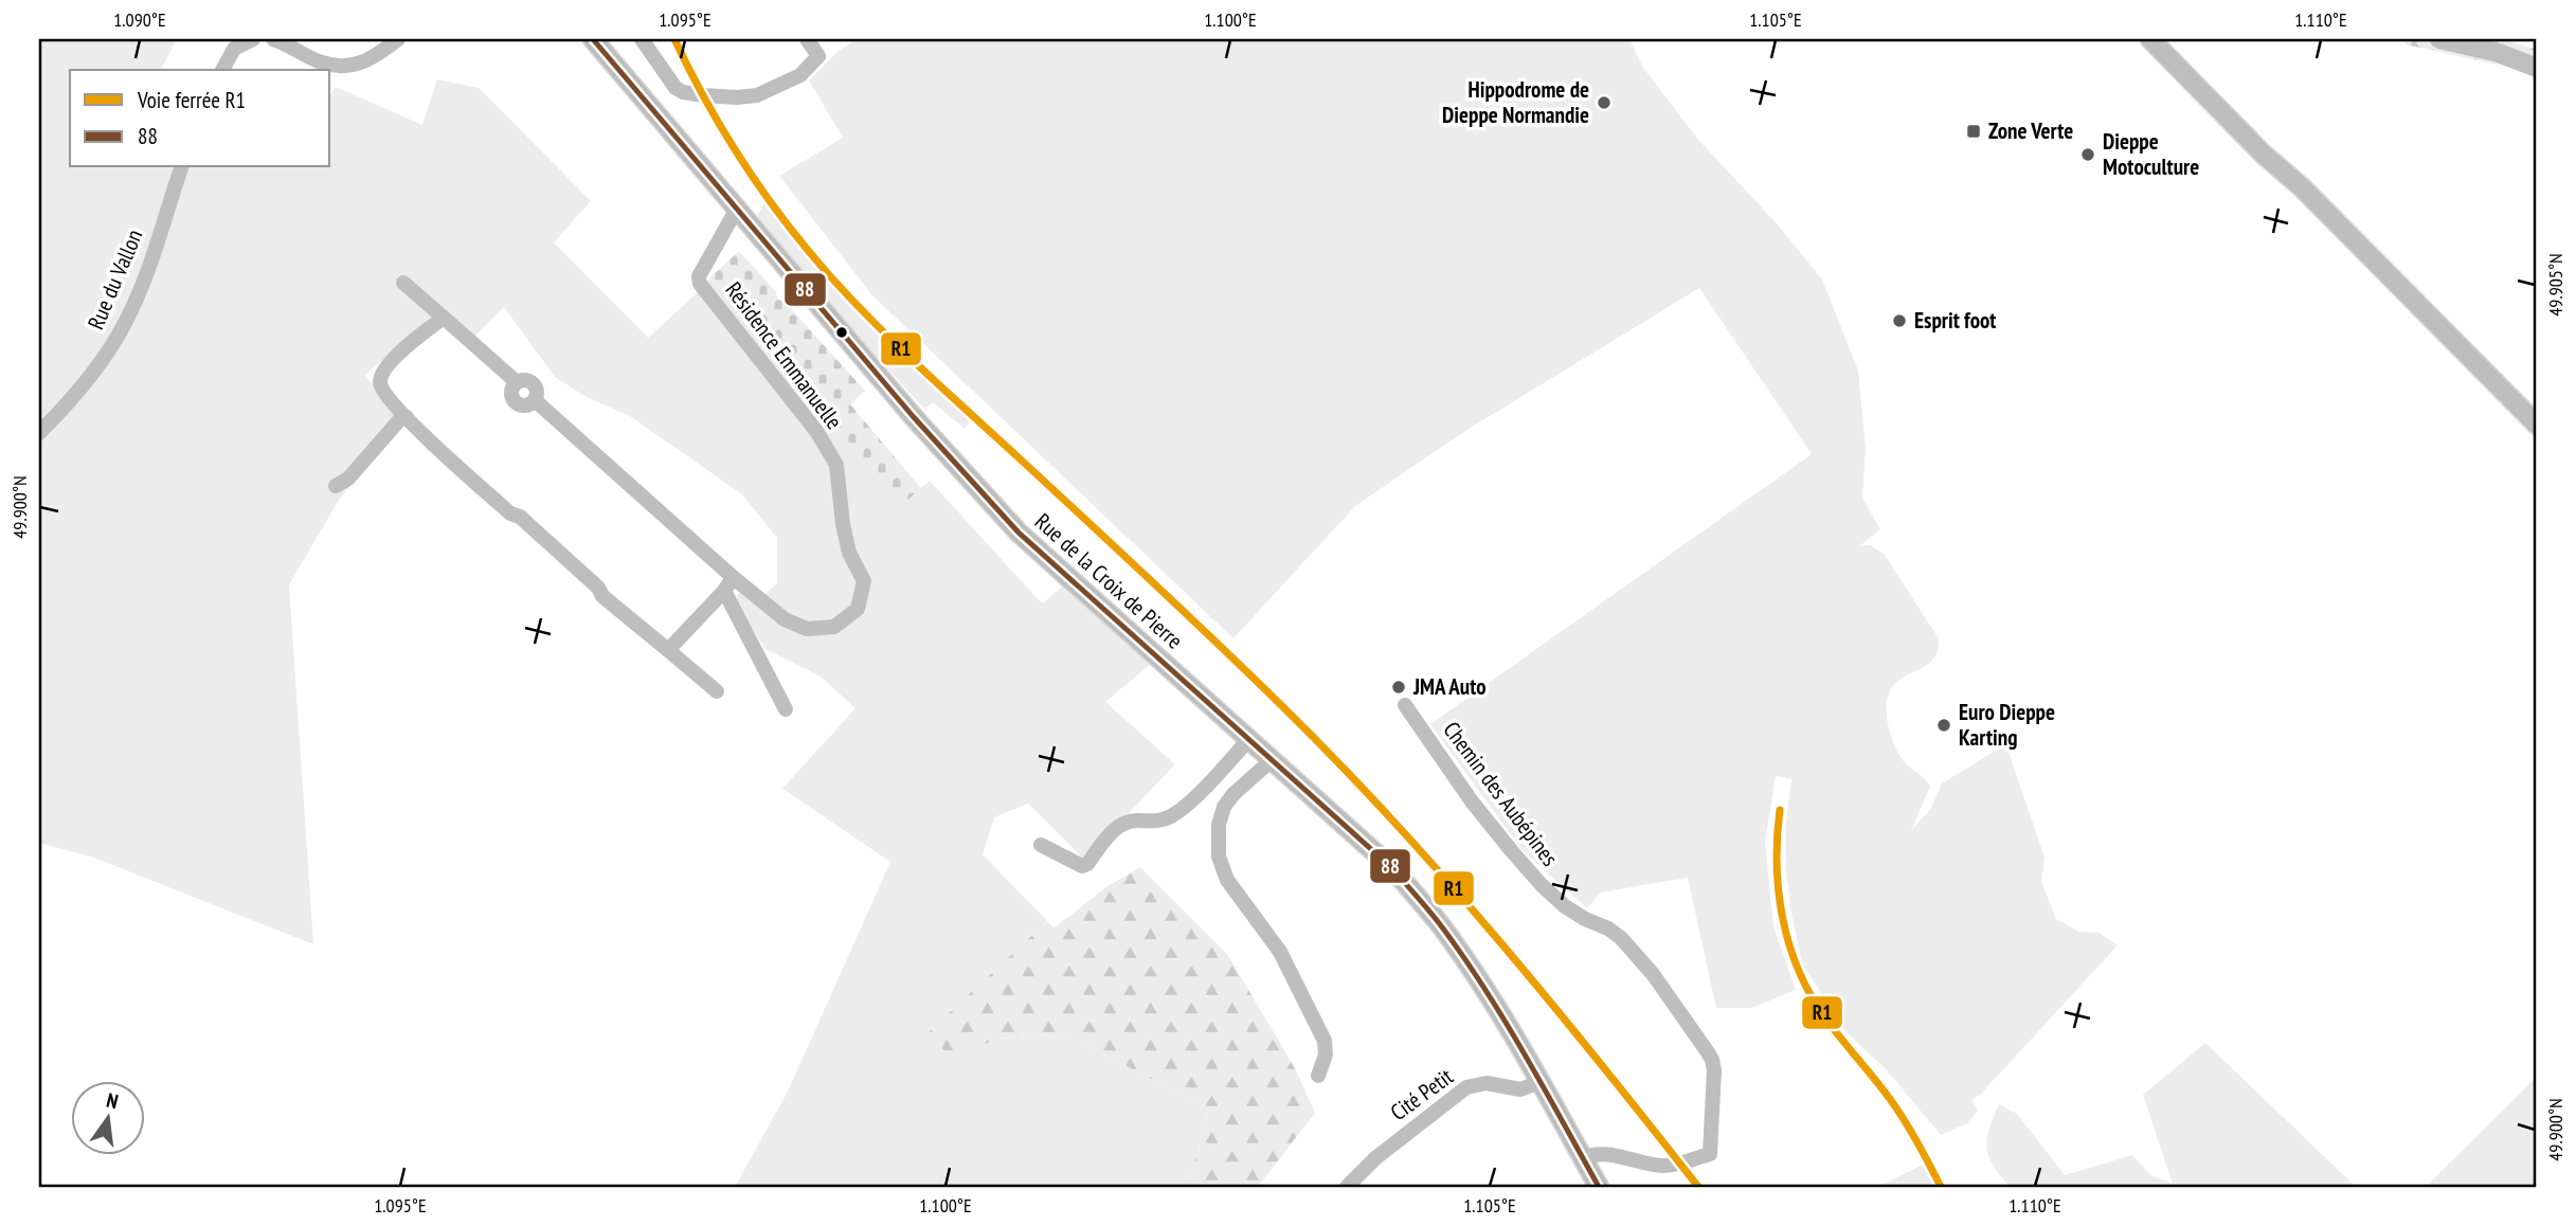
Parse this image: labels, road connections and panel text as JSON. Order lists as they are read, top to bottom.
{
  "streets": {
    "main road": ["Rue de la Croix de Pierre"],
    "street": [
      "Rue du Vallon",
      "Résidence Emmanuelle",
      "Chemin des Aubépines",
      "Cité Petit"
    ]
  },
  "crossings": [
    ["Résidence Emmanuelle", "Rue de la Croix de Pierre"],
    ["Rue de la Croix de Pierre", "Chemin des Aubépines"],
    ["Rue de la Croix de Pierre", "Cité Petit"]
  ],
  "places": {
    "other": [
      "Hippodrome de Dieppe Normandie",
      "Dieppe Motoculture",
      "Esprit foot",
      "JMA Auto",
      "Euro Dieppe Karting"
    ],
    "transit": ["Zone Verte"]
  },
  "lines": ["rail line R1", "transit line 88"],
  "legend": ["Voie ferrée R1", "88"],
  "north": "top",
  "coordinates": [
    "1.090°E",
    "1.095°E",
    "1.100°E",
    "1.105°E",
    "1.110°E",
    "49.905°N",
    "49.900°N"
  ]
}
